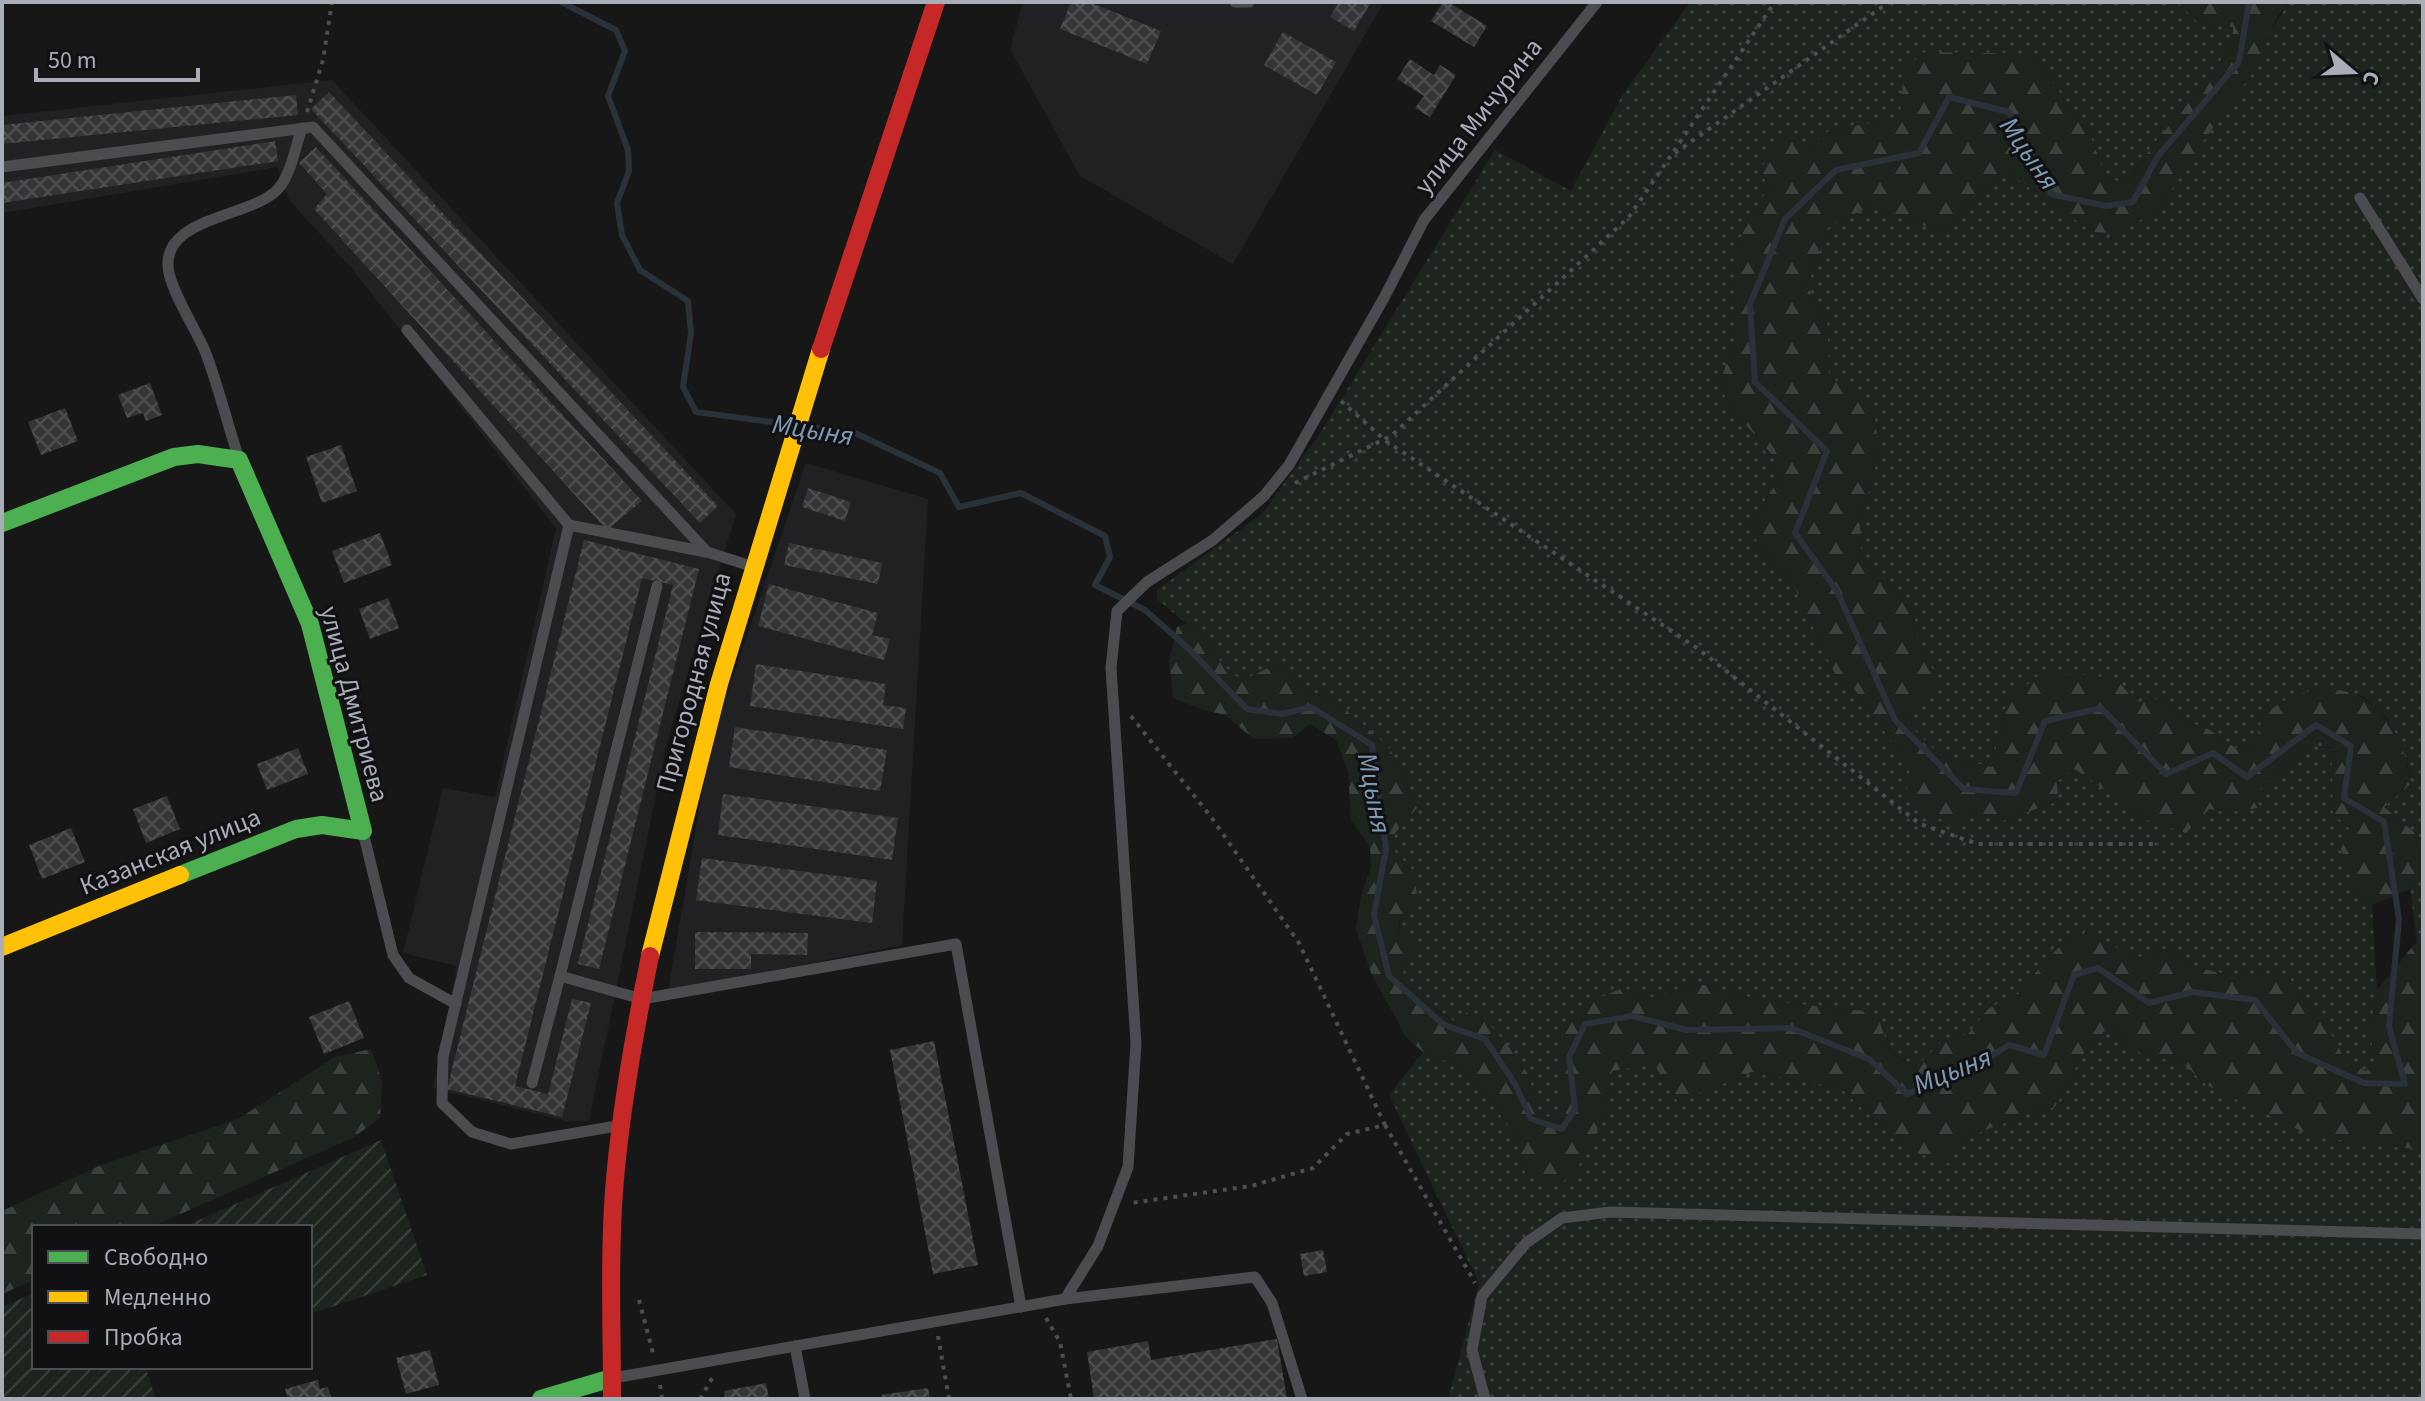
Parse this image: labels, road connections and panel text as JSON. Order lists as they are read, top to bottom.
{
  "streets": {
    "street": ["Пригородная улица", "улица Дмитриева", "Казанская улица"],
    "lane": ["улица Мичурина"]
  },
  "crossings": [
    ["улица Дмитриева", "Казанская улица"]
  ],
  "water": ["Мцыня"],
  "legend": ["Свободно", "Медленно", "Пробка"],
  "scale_bar": "50 m",
  "north": "right"
}
